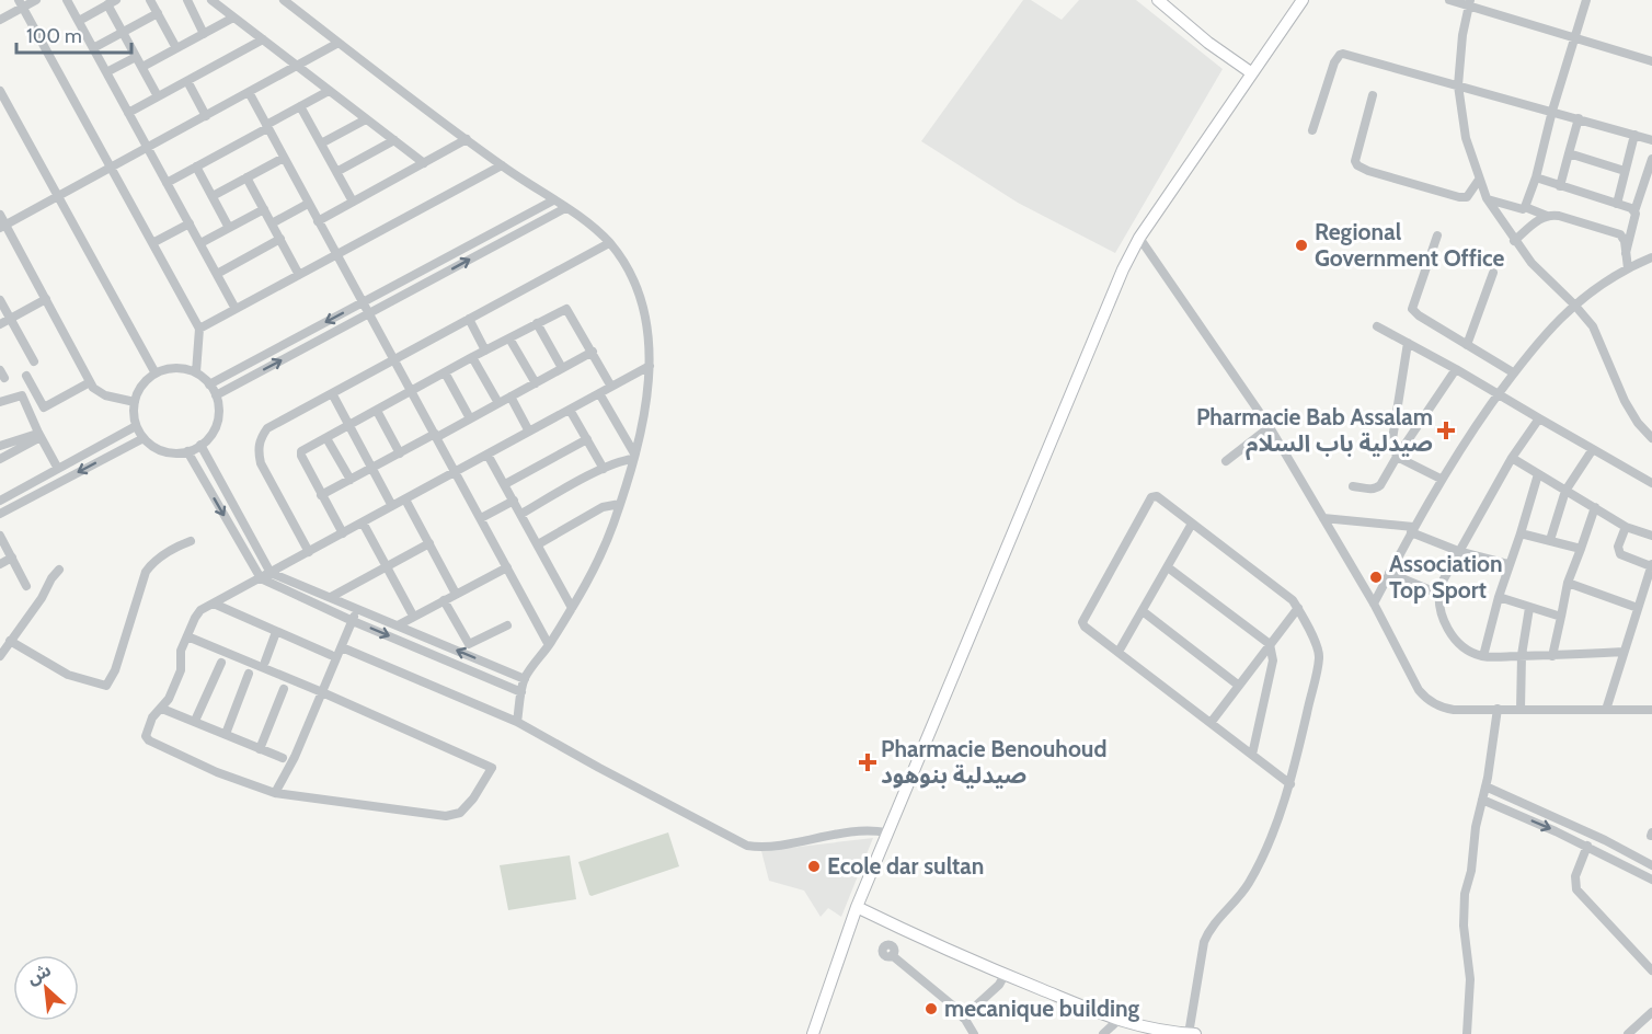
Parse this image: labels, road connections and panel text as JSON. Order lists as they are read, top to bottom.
{
  "places": {
    "other": [
      "Regional Government Office",
      "Association Top Sport",
      "Ecole dar sultan",
      "mecanique building"
    ],
    "health": ["Pharmacie Bab Assalam صيدلية باب السلام", "Pharmacie Benouhoud صيدلية بنوهود"]
  },
  "scale_bar": "100 m",
  "north": "top left"
}
